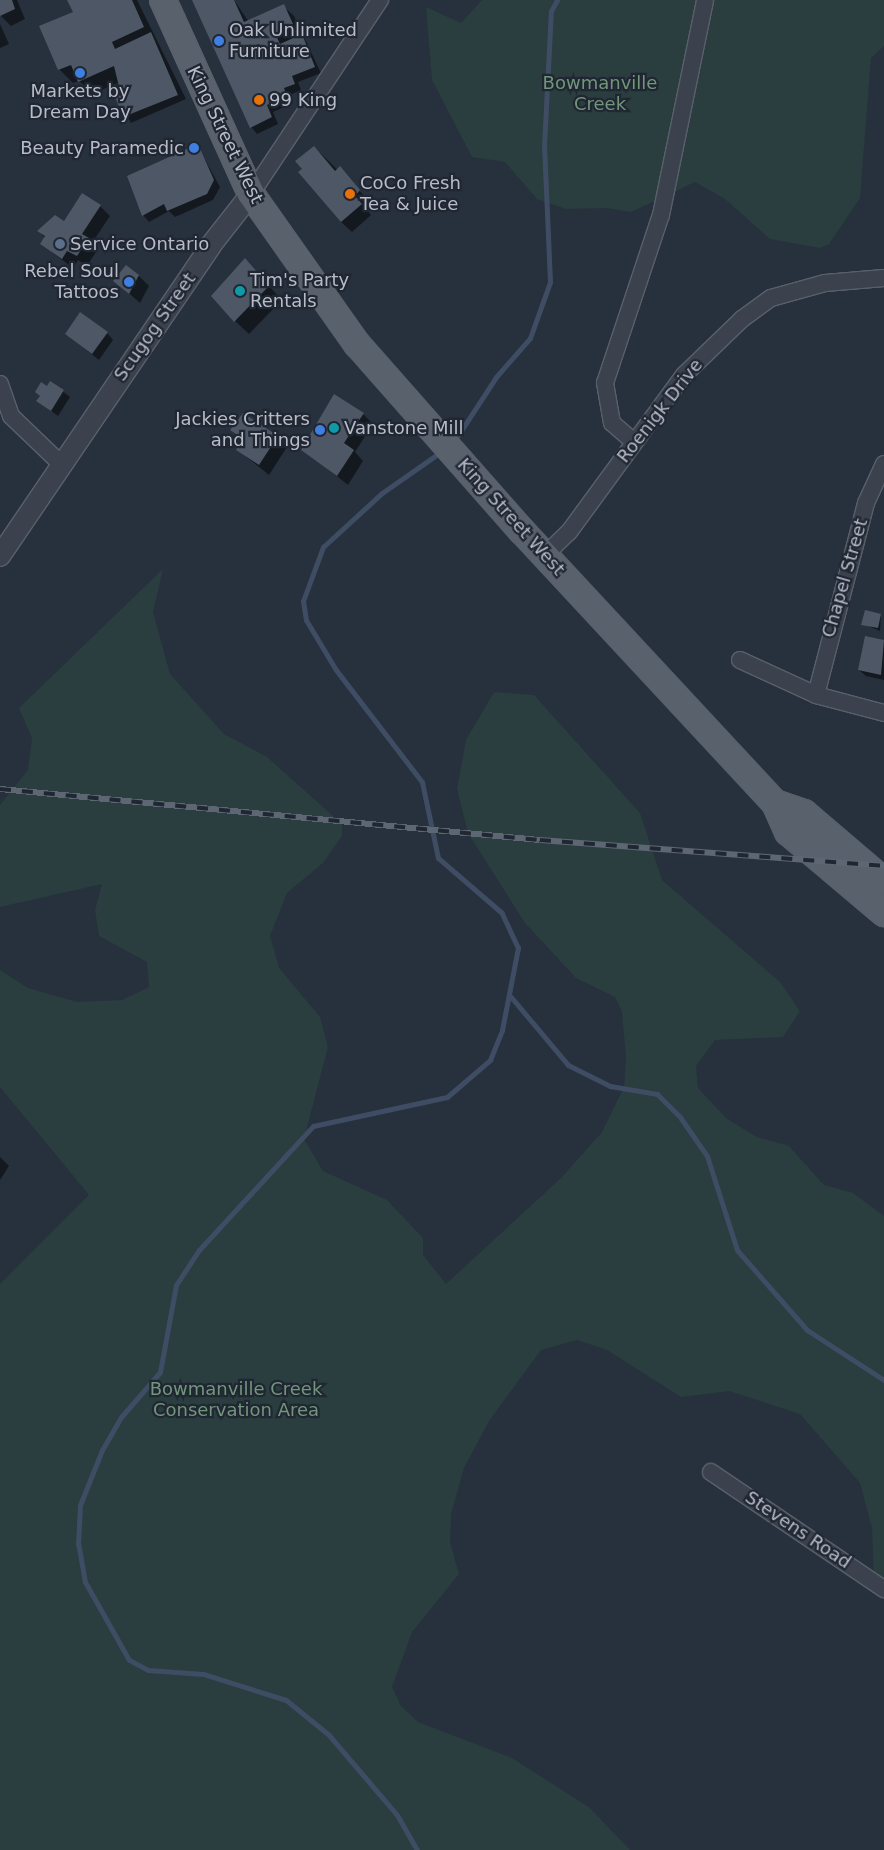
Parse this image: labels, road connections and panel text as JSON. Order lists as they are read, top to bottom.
{
  "streets": {
    "main road": ["King Street West"],
    "street": [
      "Scugog Street",
      "Roenigk Drive",
      "Chapel Street",
      "Stevens Road"
    ]
  },
  "crossings": [
    ["King Street West", "Scugog Street"],
    ["King Street West", "Roenigk Drive"]
  ],
  "parks": ["Bowmanville Creek", "Bowmanville Creek Conservation Area"],
  "places": [
    "Oak Unlimited Furniture",
    "Markets by Dream Day",
    "99 King",
    "Beauty Paramedic",
    "CoCo Fresh Tea & Juice",
    "Service Ontario",
    "Rebel Soul Tattoos",
    "Tim's Party Rentals",
    "Vanstone Mill",
    "Jackies Critters and Things"
  ]
}
